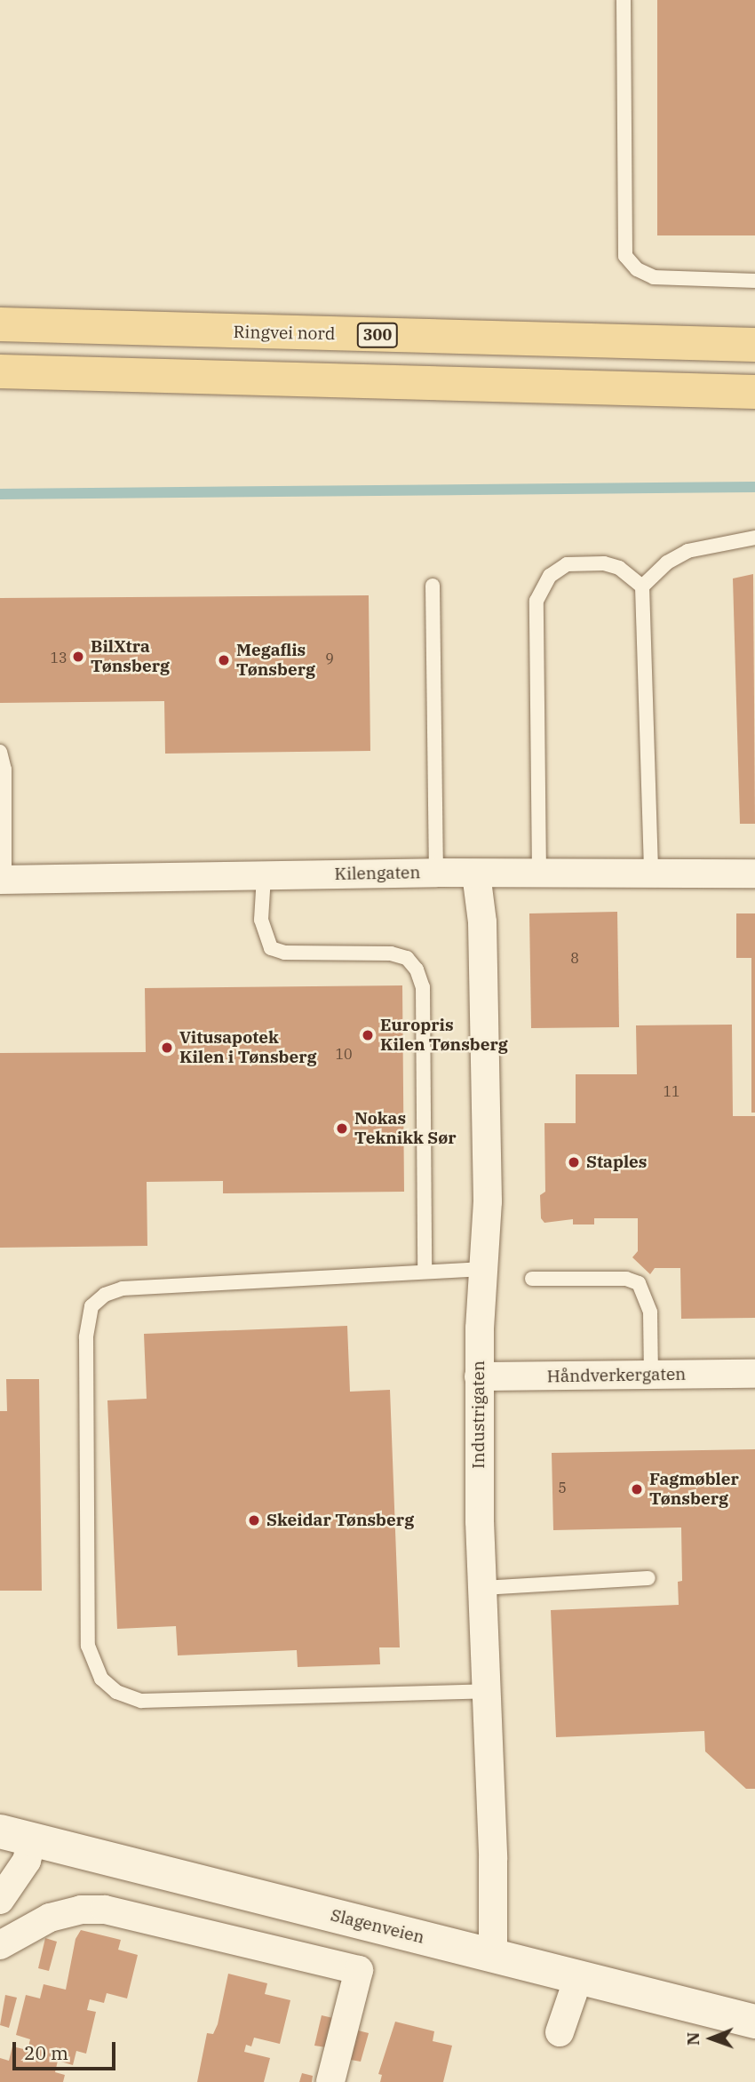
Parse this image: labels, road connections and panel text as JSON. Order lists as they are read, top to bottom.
{
  "streets": {
    "main road": ["Ringvei nord", "300", "Slagenveien"],
    "street": ["Kilengaten", "Håndverkergaten", "Industrigaten"]
  },
  "crossings": [
    ["Kilengaten", "Industrigaten"],
    ["Håndverkergaten", "Industrigaten"],
    ["Industrigaten", "Slagenveien"]
  ],
  "places": [
    "BilXtra Tønsberg",
    "Megaflis Tønsberg",
    "Europris Kilen Tønsberg",
    "Vitusapotek Kilen i Tønsberg",
    "Nokas Teknikk Sør",
    "Staples",
    "Fagmøbler Tønsberg",
    "Skeidar Tønsberg"
  ],
  "house_numbers": [
    "13",
    "9",
    "8",
    "10",
    "11",
    "5"
  ],
  "scale_bar": "20 m",
  "north": "left"
}
